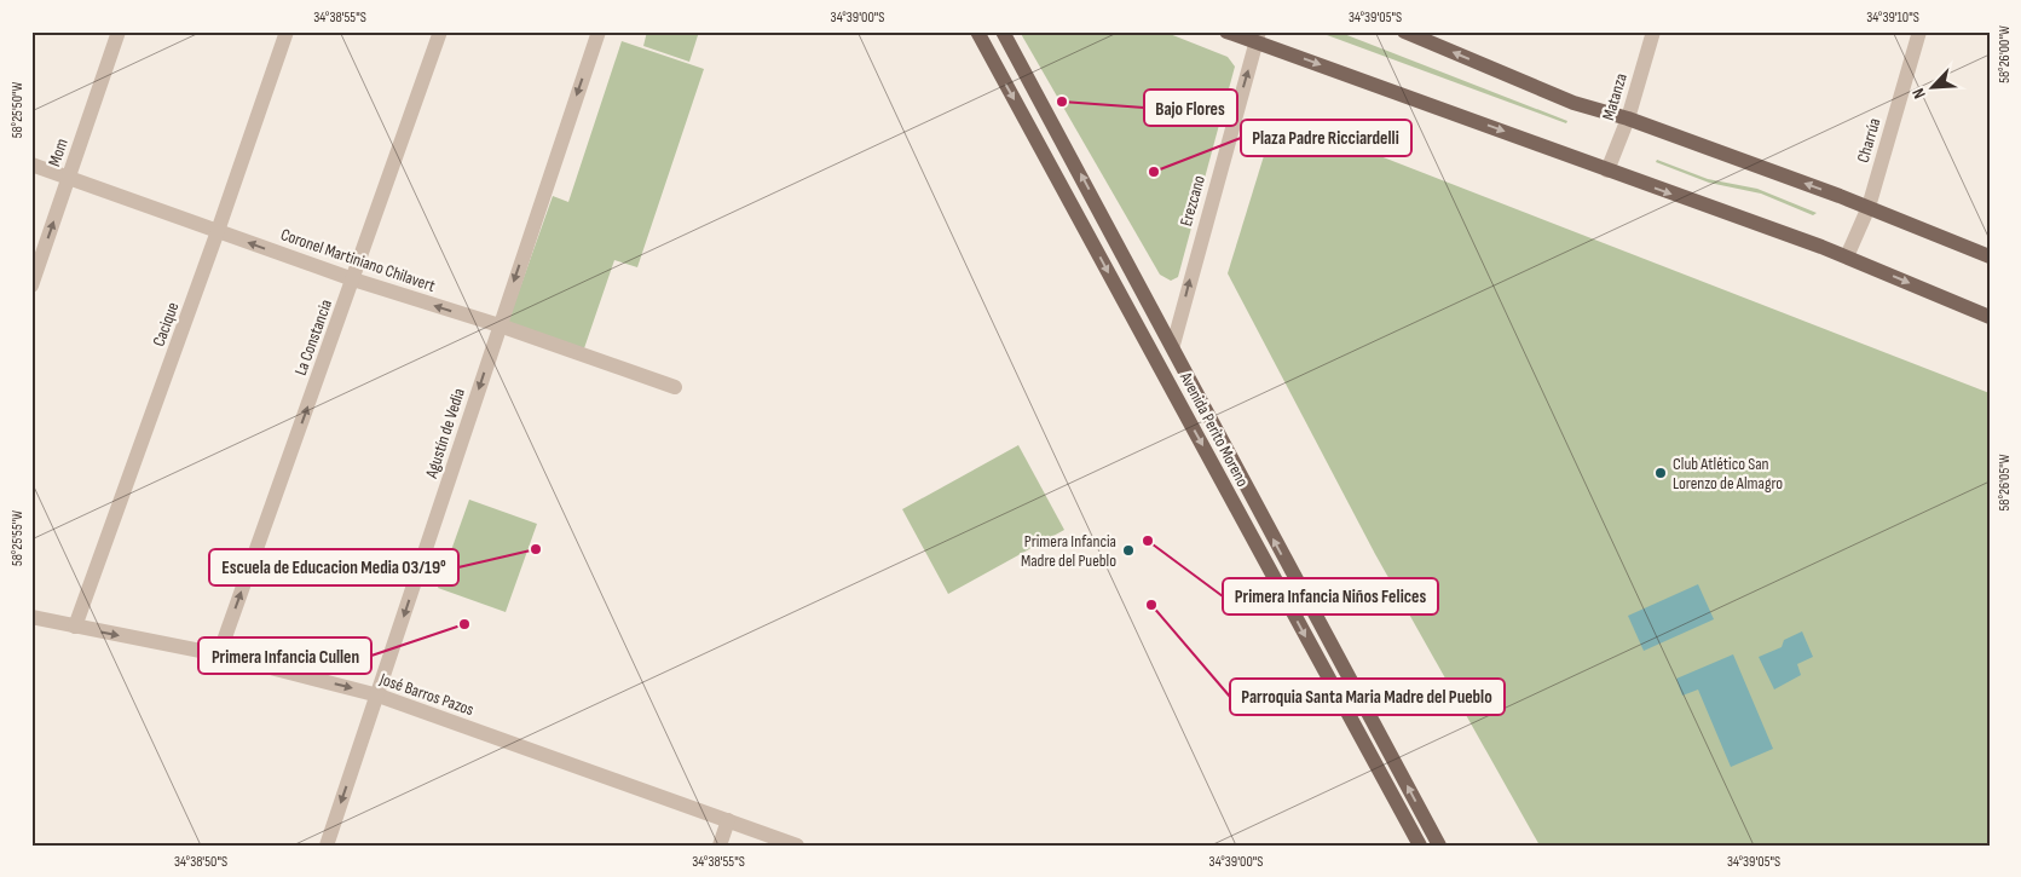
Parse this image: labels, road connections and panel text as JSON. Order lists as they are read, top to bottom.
{
  "streets": {
    "main road": ["Avenida Perito Moreno"],
    "street": [
      "Matanza",
      "Charrúa",
      "Mom",
      "Erezcano",
      "Coronel Martiniano Chilavert",
      "Cacique",
      "La Constancia",
      "Agustín de Vedia",
      "José Barros Pazos"
    ]
  },
  "crossings": [
    ["Mom", "Coronel Martiniano Chilavert"],
    ["Erezcano", "Avenida Perito Moreno"],
    ["Coronel Martiniano Chilavert", "Cacique"],
    ["Coronel Martiniano Chilavert", "La Constancia"],
    ["Coronel Martiniano Chilavert", "Agustín de Vedia"],
    ["Cacique", "José Barros Pazos"],
    ["La Constancia", "José Barros Pazos"],
    ["Agustín de Vedia", "José Barros Pazos"]
  ],
  "one_way": [
    "Mom",
    "Erezcano",
    "Coronel Martiniano Chilavert",
    "La Constancia",
    "Agustín de Vedia",
    "José Barros Pazos"
  ],
  "places": [
    "Bajo Flores",
    "Plaza Padre Ricciardelli",
    "Club Atlético San Lorenzo de Almagro",
    "Primera Infancia Niños Felices",
    "Escuela de Educacion Media 03/19°",
    "Primera Infancia Madre del Pueblo",
    "Parroquia Santa Maria Madre del Pueblo",
    "Primera Infancia Cullen"
  ],
  "north": "bottom left",
  "coordinates": [
    "34°38'55\"S",
    "34°39'00\"S",
    "34°39'05\"S",
    "34°39'10\"S",
    "58°26'00\"W",
    "58°25'50\"W",
    "58°26'05\"W",
    "58°25'55\"W",
    "34°38'50\"S"
  ]
}
